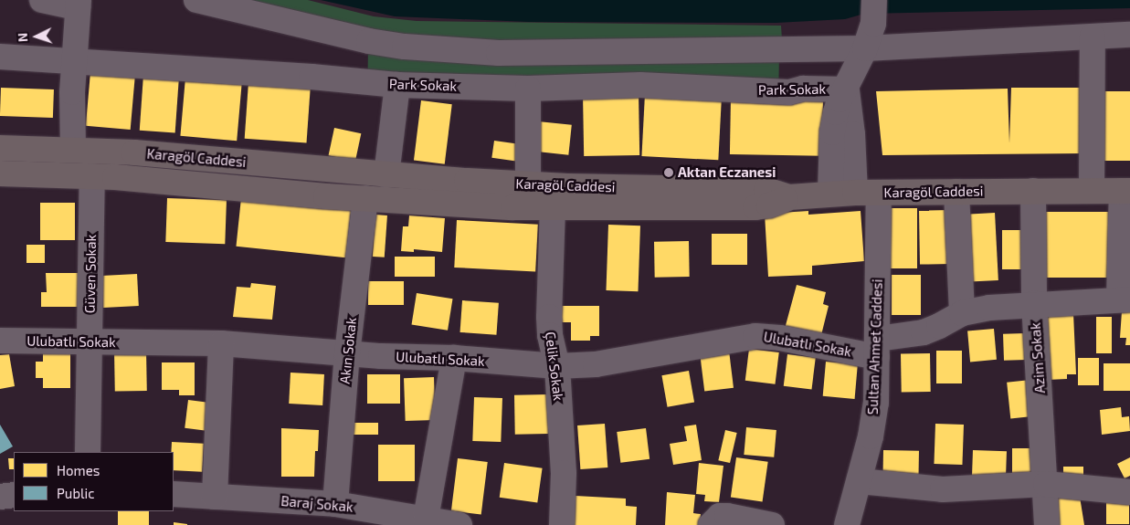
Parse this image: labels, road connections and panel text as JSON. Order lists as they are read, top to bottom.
{
  "streets": {
    "main road": ["Karagöl Caddesi"],
    "street": [
      "Park Sokak",
      "Güven Sokak",
      "Ulubatlı Sokak",
      "Sultan Ahmet Caddesi",
      "Akın Sokak",
      "Azim Sokak",
      "Çelik Sokak",
      "Baraj Sokak"
    ]
  },
  "crossings": [
    ["Park Sokak", "Sultan Ahmet Caddesi"],
    ["Karagöl Caddesi", "Sultan Ahmet Caddesi"],
    ["Karagöl Caddesi", "Azim Sokak"],
    ["Güven Sokak", "Ulubatlı Sokak"],
    ["Ulubatlı Sokak", "Sultan Ahmet Caddesi"],
    ["Ulubatlı Sokak", "Akın Sokak"],
    ["Ulubatlı Sokak", "Azim Sokak"],
    ["Ulubatlı Sokak", "Çelik Sokak"],
    ["Akın Sokak", "Baraj Sokak"]
  ],
  "places": ["Aktan Eczanesi"],
  "legend": ["Homes", "Public"],
  "north": "left"
}
